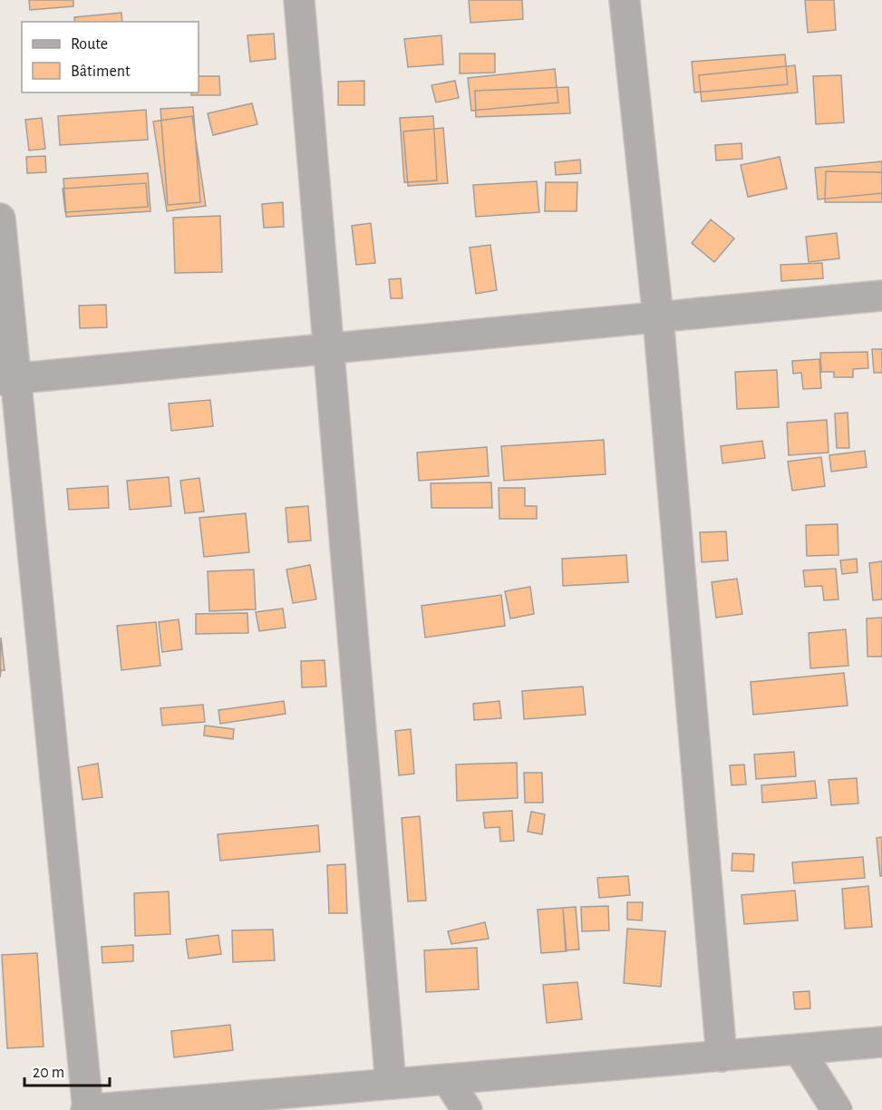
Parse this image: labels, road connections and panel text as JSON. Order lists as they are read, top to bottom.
{
  "legend": ["Route", "Bâtiment"],
  "scale_bar": "20 m"
}
